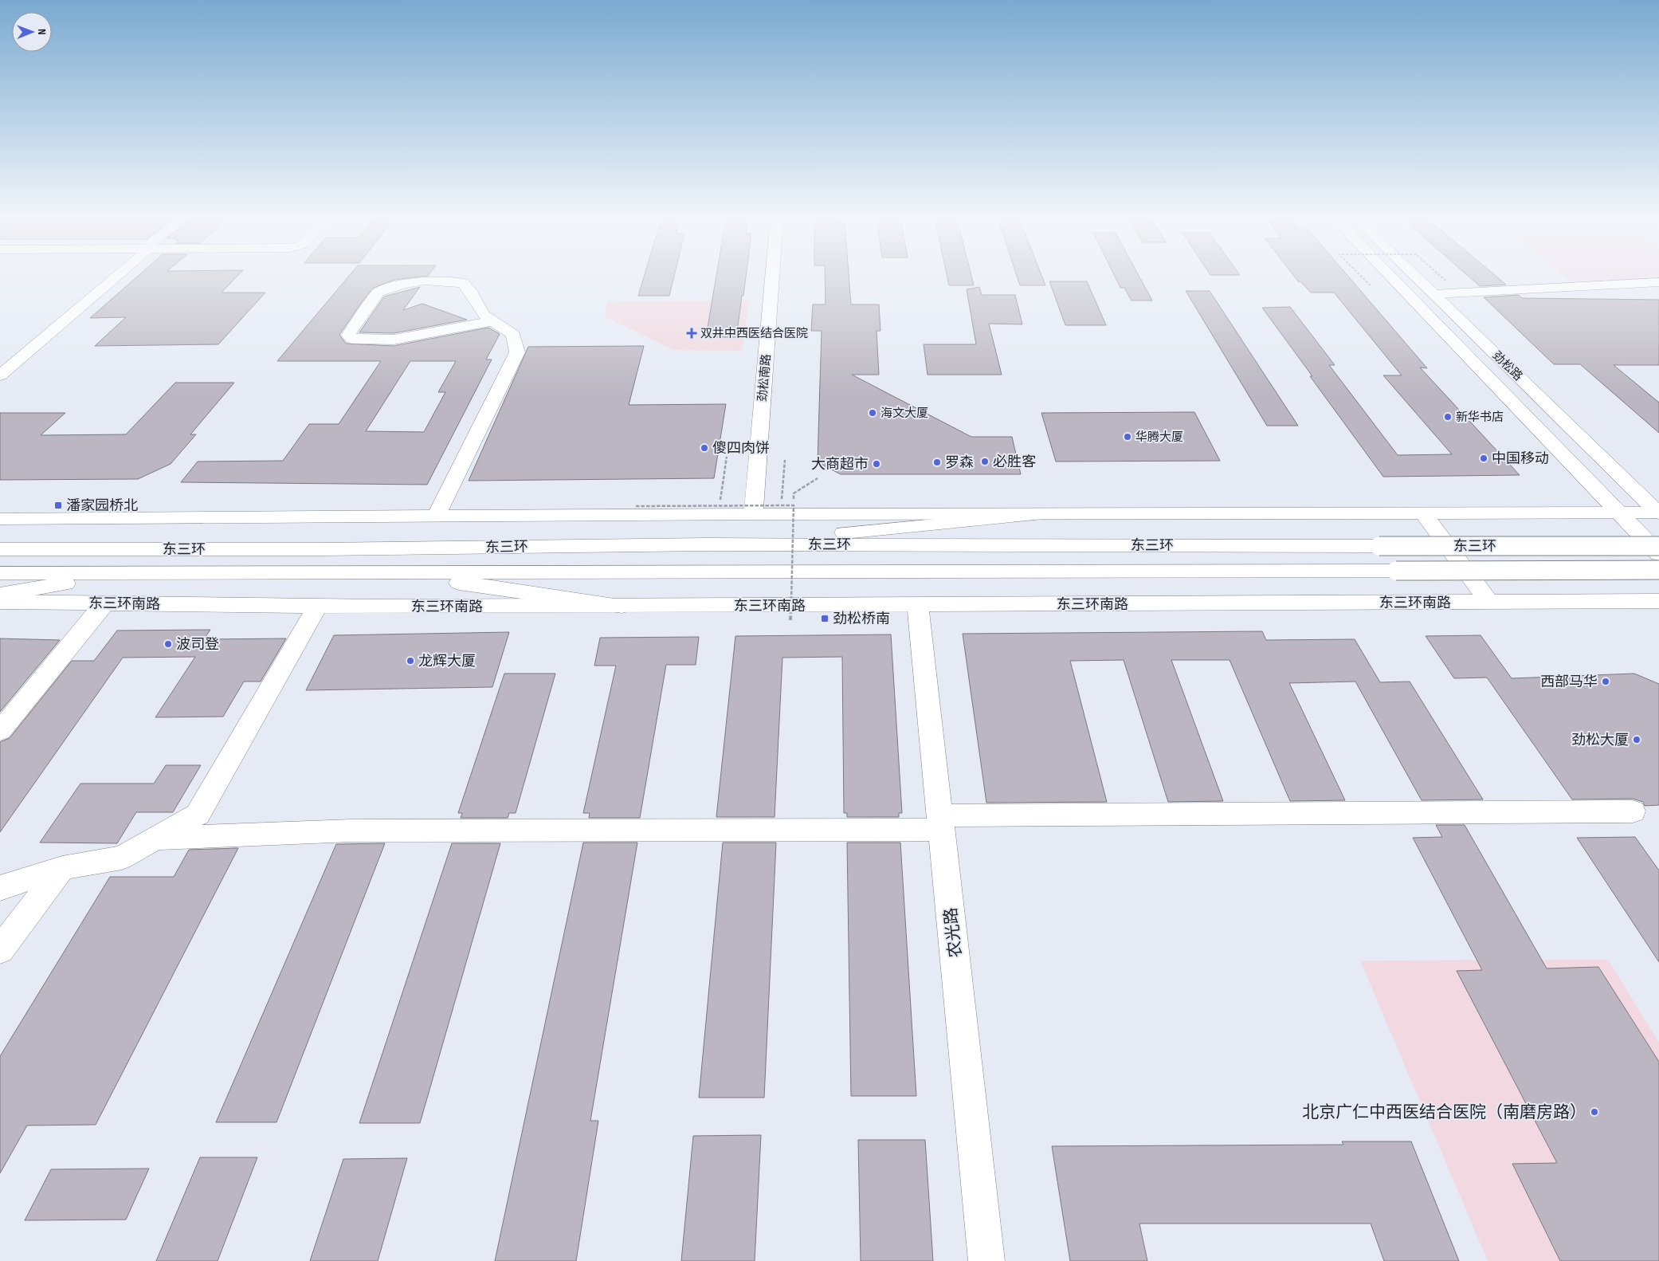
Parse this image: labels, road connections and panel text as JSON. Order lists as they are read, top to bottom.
{
  "streets": {
    "main road": [
      "劲松路",
      "劲松南路",
      "东三环",
      "东三环南路",
      "农光路"
    ]
  },
  "crossings": [
    ["东三环南路", "农光路"]
  ],
  "places": {
    "health": ["双井中西医结合医院"],
    "other": [
      "海文大厦",
      "新华书店",
      "华腾大厦",
      "傻四肉饼",
      "中国移动",
      "必胜客",
      "罗森",
      "大商超市",
      "波司登",
      "龙辉大厦",
      "西部马华",
      "劲松大厦",
      "北京广仁中西医结合医院（南磨房路）"
    ],
    "transit": ["潘家园桥北", "劲松桥南"]
  },
  "north": "right"
}
